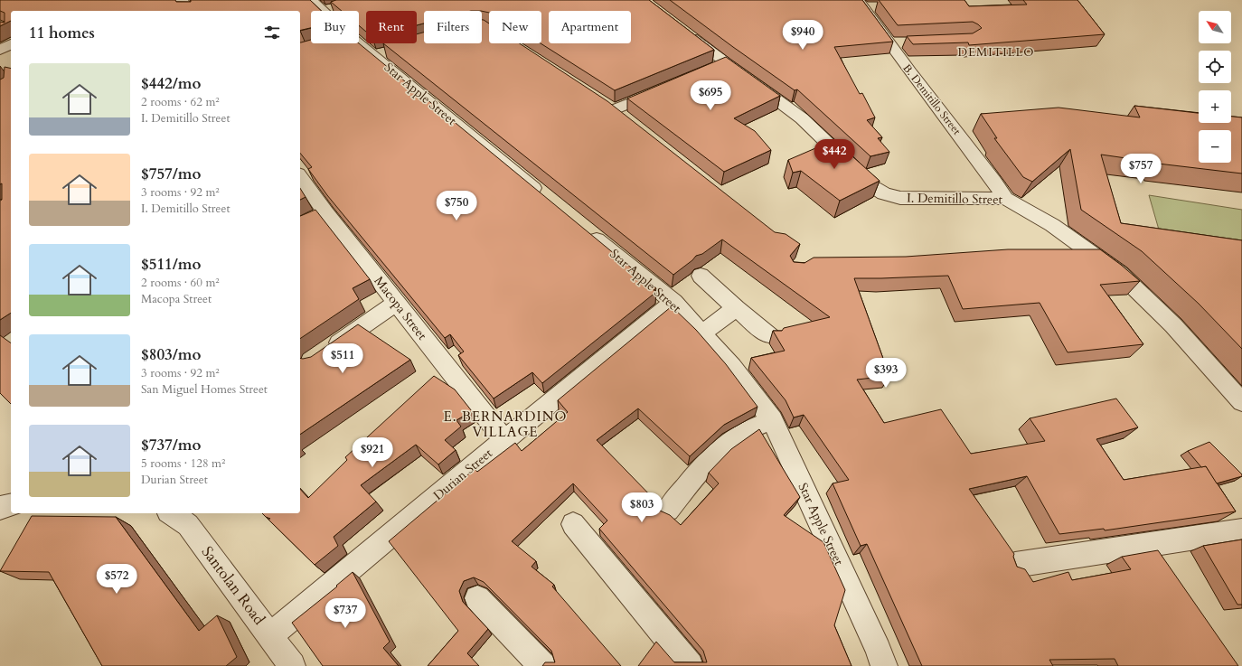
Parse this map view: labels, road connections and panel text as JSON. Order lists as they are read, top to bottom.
{
  "streets": {
    "street": [
      "Star Apple Street",
      "B. Demitillo Street",
      "I. Demitillo Street",
      "Macopa Street",
      "Durian Street",
      "Santolan Road"
    ]
  },
  "crossings": [
    ["Star Apple Street", "Durian Street"],
    ["B. Demitillo Street", "I. Demitillo Street"],
    ["Macopa Street", "Durian Street"],
    ["Durian Street", "Santolan Road"]
  ],
  "districts": ["DEMITILLO", "E. BERNARDINO VILLAGE"],
  "north": "top left",
  "page": {
    "map_buttons": ["+", "−"],
    "chip": [
      "Buy",
      "Rent",
      "Filters",
      "New",
      "Apartment"
    ],
    "heading": "11 homes",
    "price": [
      "$940",
      "$695",
      "$442",
      "$757",
      "$750",
      "$511",
      "$393",
      "$921",
      "$803",
      "$572",
      "$737"
    ],
    "list": [
      {
        "name": "$442/mo",
        "note": "2 rooms · 62 m² · I. Demitillo Street"
      },
      {
        "name": "$757/mo",
        "note": "3 rooms · 92 m² · I. Demitillo Street"
      },
      {
        "name": "$511/mo",
        "note": "2 rooms · 60 m² · Macopa Street"
      },
      {
        "name": "$803/mo",
        "note": "3 rooms · 92 m² · San Miguel Homes Street"
      },
      {
        "name": "$737/mo",
        "note": "5 rooms · 128 m² · Durian Street"
      }
    ]
  }
}
